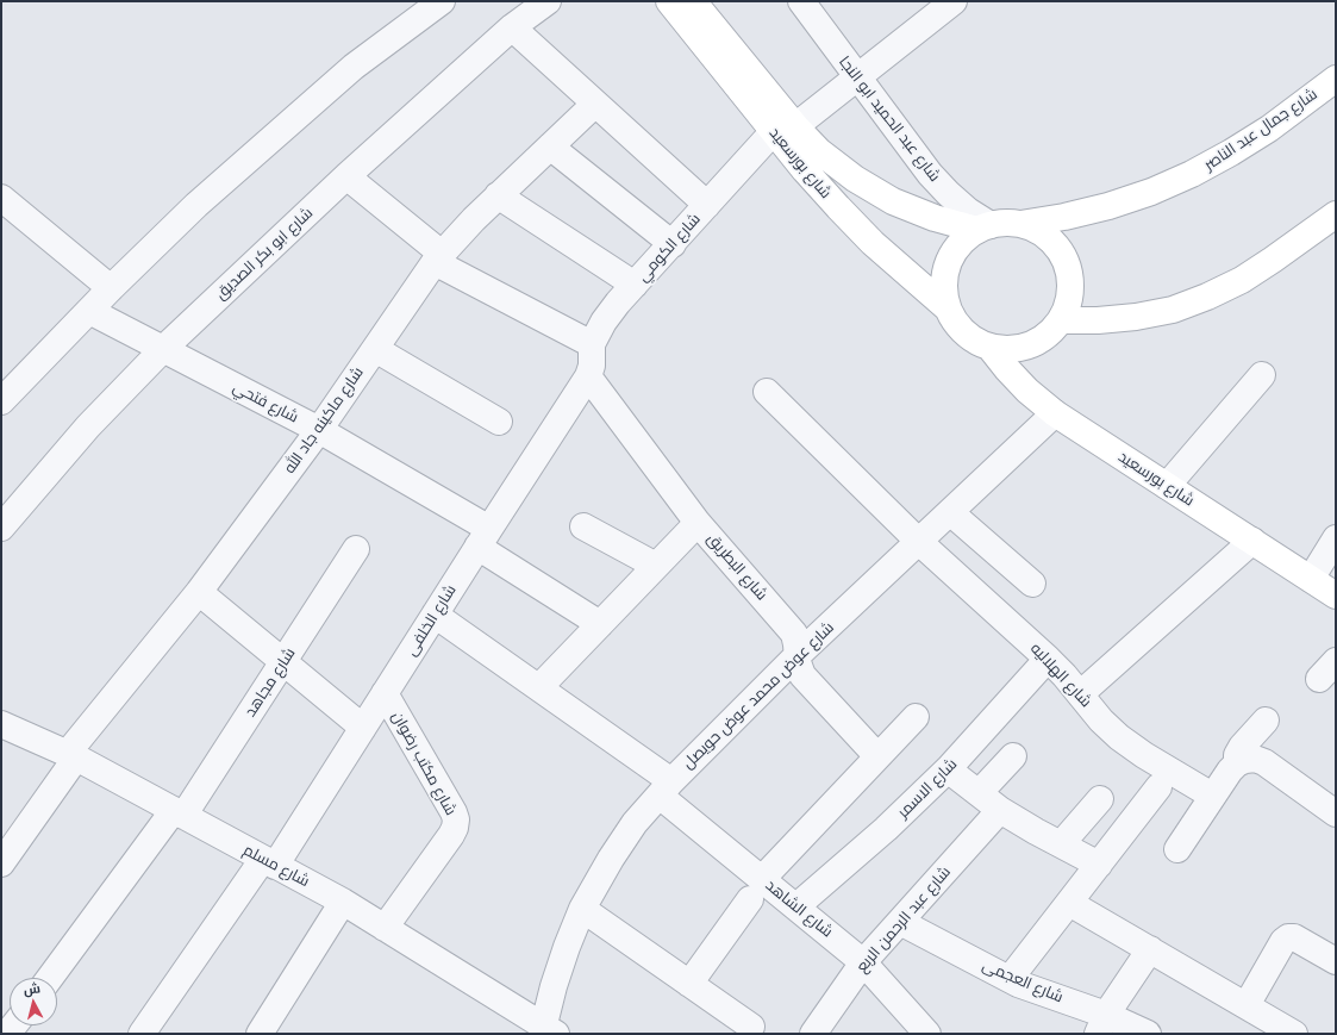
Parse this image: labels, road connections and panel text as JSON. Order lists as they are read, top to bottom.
{
  "streets": {
    "street": [
      "شارع عبد الحميد ابو النجا",
      "شارع جمال عبد الناصر",
      "شارع بورسعيد",
      "شارع الكومي",
      "شارع ابو بكر الصديق",
      "شارع فتحي",
      "شارع ماكينه جاد الله",
      "شارع البطريق",
      "شارع الخلفى",
      "شارع الهلاليه",
      "شارع مجاهد",
      "شارع عوض محمد عوض حويصل",
      "شارع مكتب رضوان",
      "شارع الاسمر",
      "شارع مسلم",
      "شارع الشاهد",
      "شارع عبد الرحمن الربع",
      "شارع العجمى"
    ]
  },
  "crossings": [
    ["شارع عبد الحميد ابو النجا", "شارع جمال عبد الناصر"],
    ["شارع عبد الحميد ابو النجا", "شارع بورسعيد"],
    ["شارع عبد الحميد ابو النجا", "شارع الكومي"],
    ["شارع جمال عبد الناصر", "شارع بورسعيد"],
    ["شارع بورسعيد", "شارع الكومي"],
    ["شارع بورسعيد", "شارع عوض محمد عوض حويصل"],
    ["شارع الكومي", "شارع البطريق"],
    ["شارع الكومي", "شارع الخلفى"],
    ["شارع ابو بكر الصديق", "شارع فتحي"],
    ["شارع فتحي", "شارع ماكينه جاد الله"],
    ["شارع فتحي", "شارع الخلفى"],
    ["شارع ماكينه جاد الله", "شارع مسلم"],
    ["شارع البطريق", "شارع الخلفى"],
    ["شارع البطريق", "شارع عوض محمد عوض حويصل"],
    ["شارع الخلفى", "شارع مكتب رضوان"],
    ["شارع الخلفى", "شارع مسلم"],
    ["شارع الخلفى", "شارع الشاهد"],
    ["شارع الهلاليه", "شارع عوض محمد عوض حويصل"],
    ["شارع الهلاليه", "شارع الاسمر"],
    ["شارع مجاهد", "شارع مسلم"],
    ["شارع عوض محمد عوض حويصل", "شارع مسلم"],
    ["شارع عوض محمد عوض حويصل", "شارع الشاهد"],
    ["شارع مكتب رضوان", "شارع مسلم"],
    ["شارع الاسمر", "شارع الشاهد"],
    ["شارع الشاهد", "شارع عبد الرحمن الربع"],
    ["شارع عبد الرحمن الربع", "شارع العجمى"]
  ],
  "north": "top"
}
